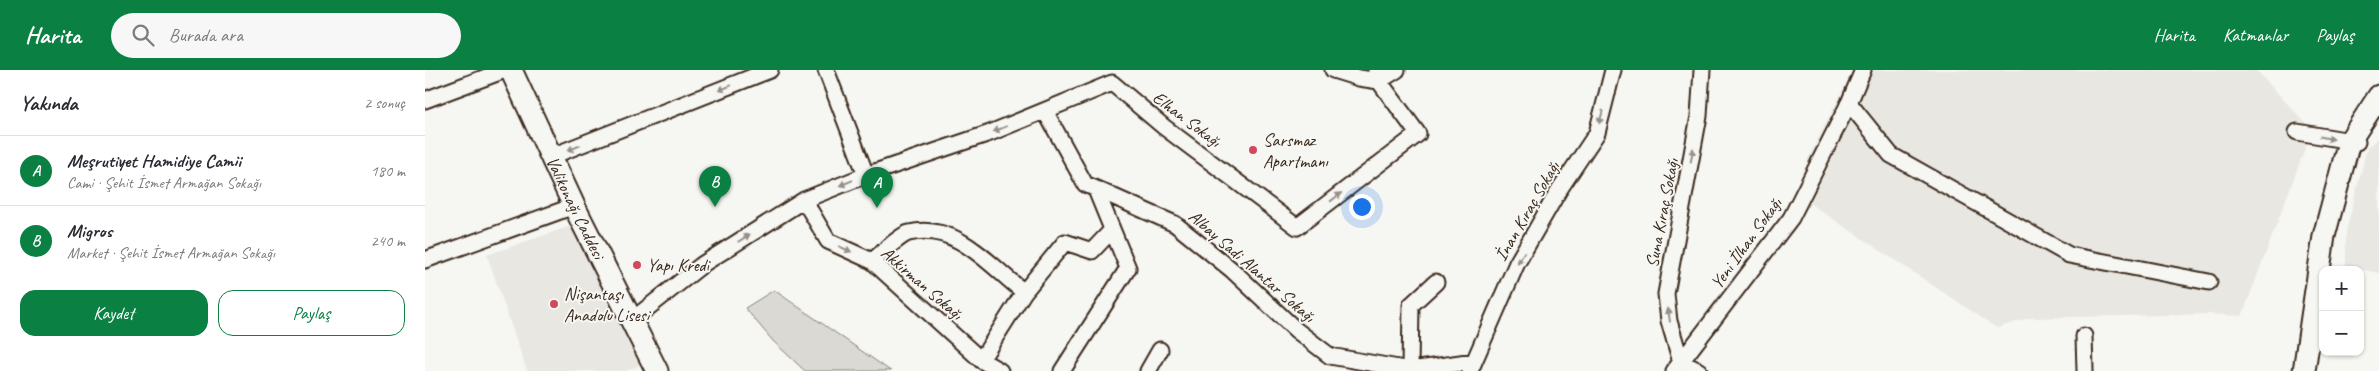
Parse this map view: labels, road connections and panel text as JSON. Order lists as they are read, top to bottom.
{
  "streets": {
    "street": [
      "Elhan Sokağı",
      "Valikonağı Caddesi",
      "İnan Kıraç Sokağı",
      "Suna Kıraç Sokağı",
      "Yeni İlhan Sokağı",
      "Albay Sadi Alantar Sokağı",
      "Akkirman Sokağı"
    ]
  },
  "crossings": [
    ["Elhan Sokağı", "Albay Sadi Alantar Sokağı"],
    ["Suna Kıraç Sokağı", "Yeni İlhan Sokağı"]
  ],
  "one_way": ["İnan Kıraç Sokağı", "Suna Kıraç Sokağı"],
  "places": ["Sarsmaz Apartmanı", "Yapı Kredi", "Nişantaşı Anadolu Lisesi"],
  "page": {
    "header": "Harita",
    "search": "Burada ara",
    "nav": ["Harita", "Katmanlar", "Paylaş"],
    "heading": ["Yakında", "2 sonuç"],
    "list": [
      {
        "mark": "A",
        "name": "Meşrutiyet Hamidiye Camii",
        "note": "Cami · Şehit İsmet Armağan Sokağı",
        "value": "180 m"
      },
      {
        "mark": "B",
        "name": "Migros",
        "note": "Market · Şehit İsmet Armağan Sokağı",
        "value": "240 m"
      }
    ],
    "pins": ["B", "A"],
    "map_buttons": ["+", "−"],
    "buttons": ["Kaydet", "Paylaş"]
  }
}
